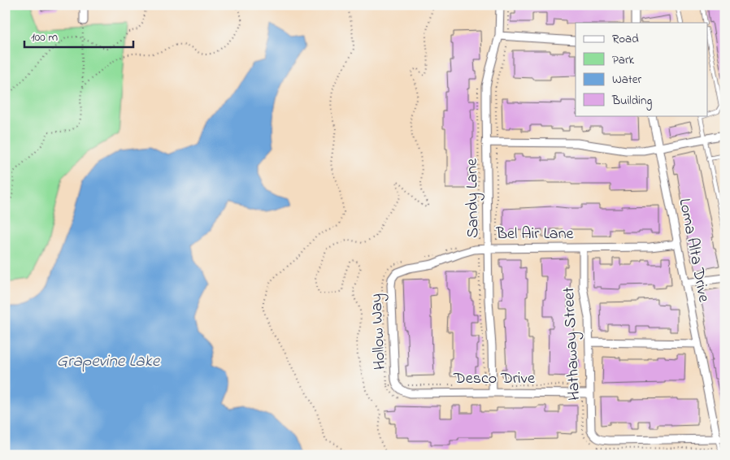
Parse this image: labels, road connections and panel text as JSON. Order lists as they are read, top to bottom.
{
  "streets": {
    "street": [
      "Sandy Lane",
      "Bel Air Lane",
      "Loma Alta Drive",
      "Hollow Way",
      "Hathaway Street",
      "Desco Drive"
    ]
  },
  "crossings": [
    ["Sandy Lane", "Bel Air Lane"],
    ["Sandy Lane", "Desco Drive"],
    ["Bel Air Lane", "Loma Alta Drive"],
    ["Bel Air Lane", "Hollow Way"],
    ["Bel Air Lane", "Hathaway Street"],
    ["Loma Alta Drive", "Hathaway Street"],
    ["Hollow Way", "Desco Drive"],
    ["Hathaway Street", "Desco Drive"]
  ],
  "water": ["Grapevine Lake"],
  "legend": [
    "Road",
    "Park",
    "Water",
    "Building"
  ],
  "scale_bar": "100 m"
}
